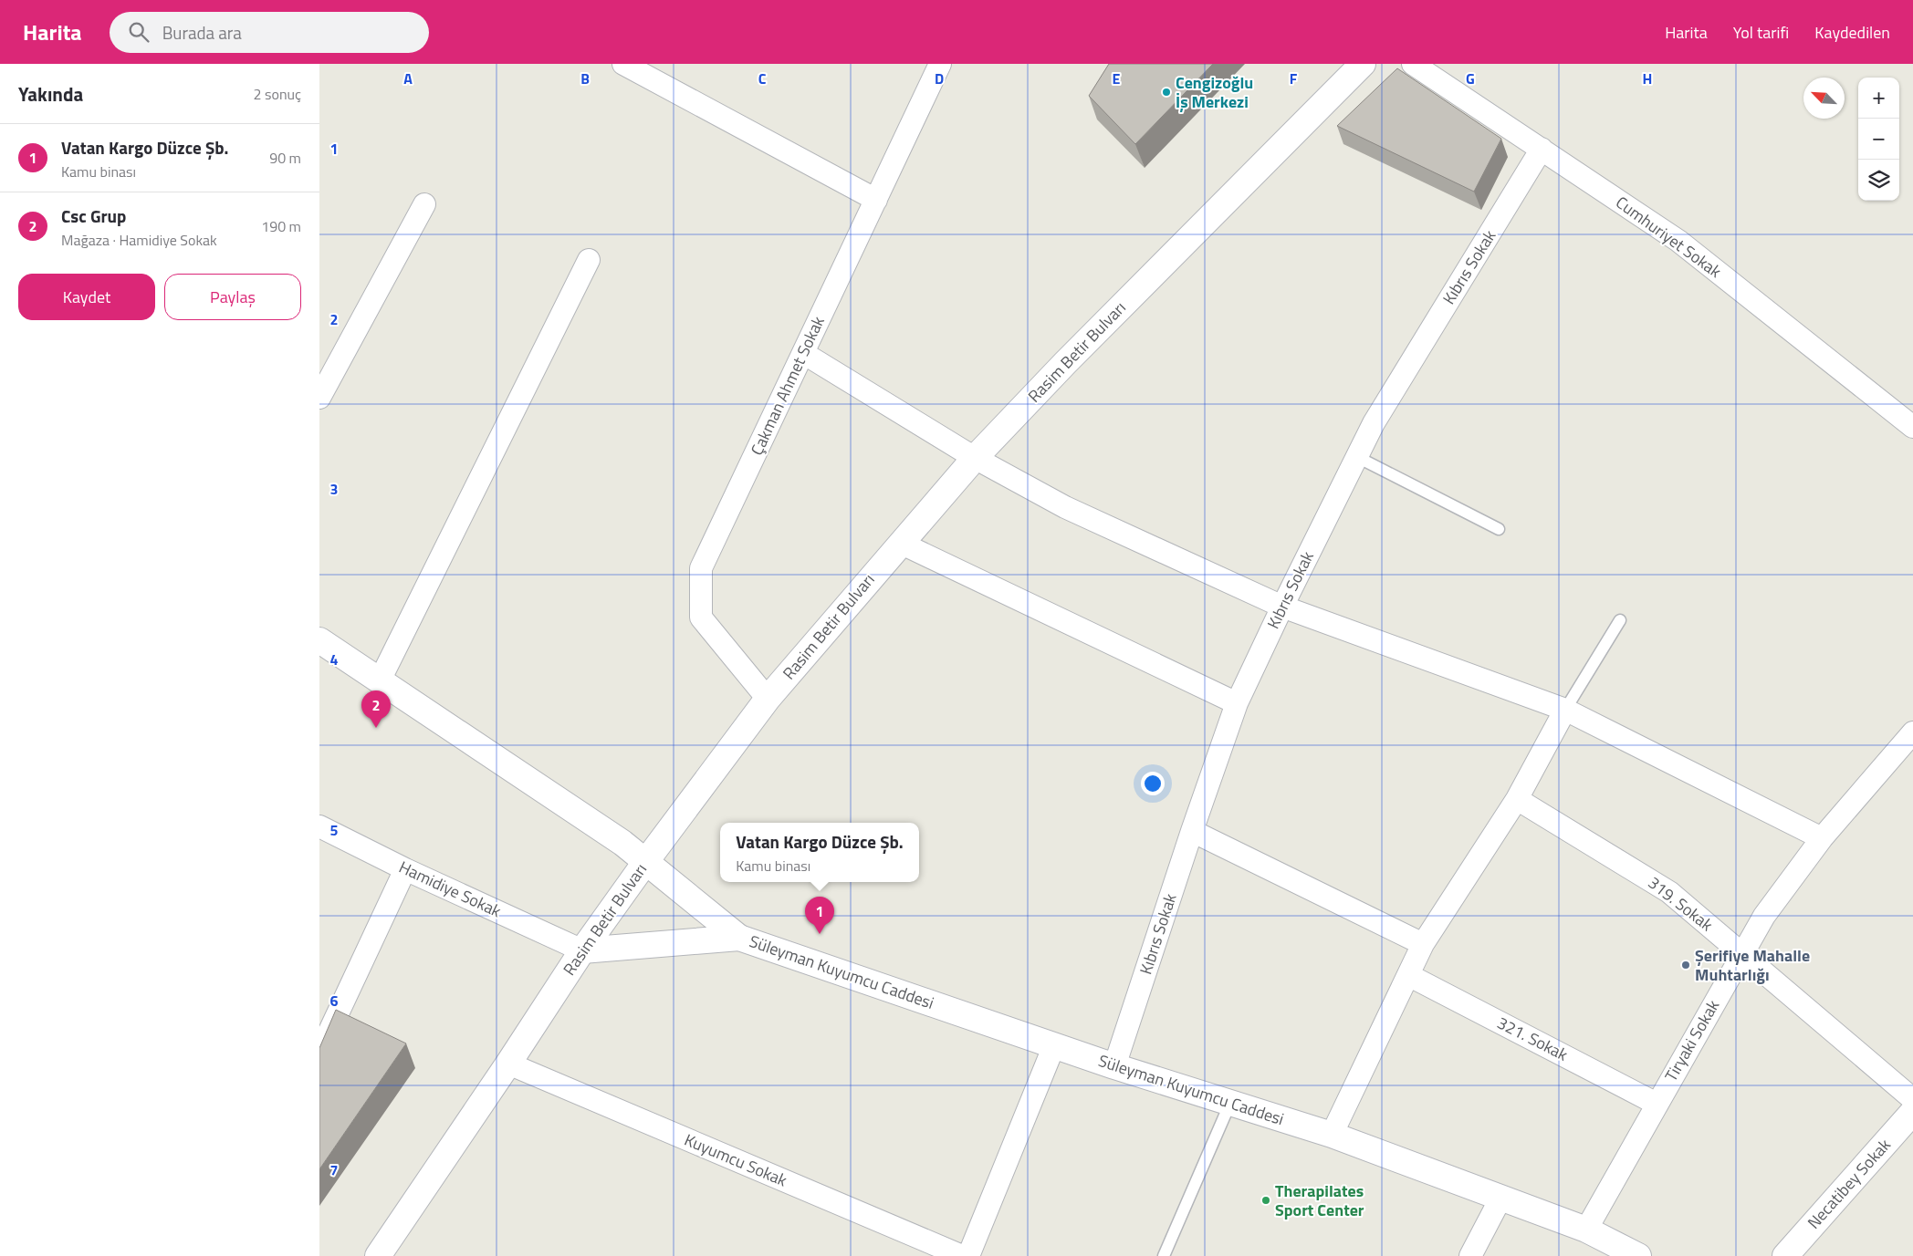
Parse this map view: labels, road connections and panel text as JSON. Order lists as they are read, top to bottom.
{
  "streets": {
    "main road": ["Rasim Betir Bulvarı", "Süleyman Kuyumcu Caddesi", "Necatibey Sokak"],
    "street": [
      "Cumhuriyet Sokak",
      "Kıbrıs Sokak",
      "Çakman Ahmet Sokak",
      "Hamidiye Sokak",
      "319. Sokak",
      "321. Sokak",
      "Tiryaki Sokak",
      "Kuyumcu Sokak"
    ]
  },
  "crossings": [
    ["Cumhuriyet Sokak", "Kıbrıs Sokak"],
    ["Kıbrıs Sokak", "Süleyman Kuyumcu Caddesi"],
    ["Rasim Betir Bulvarı", "Çakman Ahmet Sokak"],
    ["Rasim Betir Bulvarı", "Hamidiye Sokak"],
    ["Rasim Betir Bulvarı", "Kuyumcu Sokak"],
    ["319. Sokak", "Tiryaki Sokak"],
    ["Süleyman Kuyumcu Caddesi", "Tiryaki Sokak"],
    ["321. Sokak", "Tiryaki Sokak"]
  ],
  "places": ["Cengizoğlu İş Merkezi", "Şerifiye Mahalle Muhtarlığı", "Therapilates Sport Center"],
  "north": "top left",
  "page": {
    "header": "Harita",
    "search": "Burada ara",
    "nav": ["Harita", "Yol tarifi", "Kaydedilen"],
    "heading": ["Yakında", "2 sonuç"],
    "map_buttons": ["+", "−"],
    "list": [
      {
        "mark": "1",
        "name": "Vatan Kargo Düzce Şb.",
        "note": "Kamu binası",
        "value": "90 m"
      },
      {
        "mark": "2",
        "name": "Csc Grup",
        "note": "Mağaza · Hamidiye Sokak",
        "value": "190 m"
      }
    ],
    "buttons": ["Kaydet", "Paylaş"],
    "pins": ["2", "1"],
    "popup": ["Vatan Kargo Düzce Şb.", "Kamu binası"]
  },
  "grid": {
    "columns": [
      "A",
      "B",
      "C",
      "D",
      "E",
      "F",
      "G",
      "H"
    ],
    "rows": [
      "1",
      "2",
      "3",
      "4",
      "5",
      "6",
      "7"
    ]
  }
}
